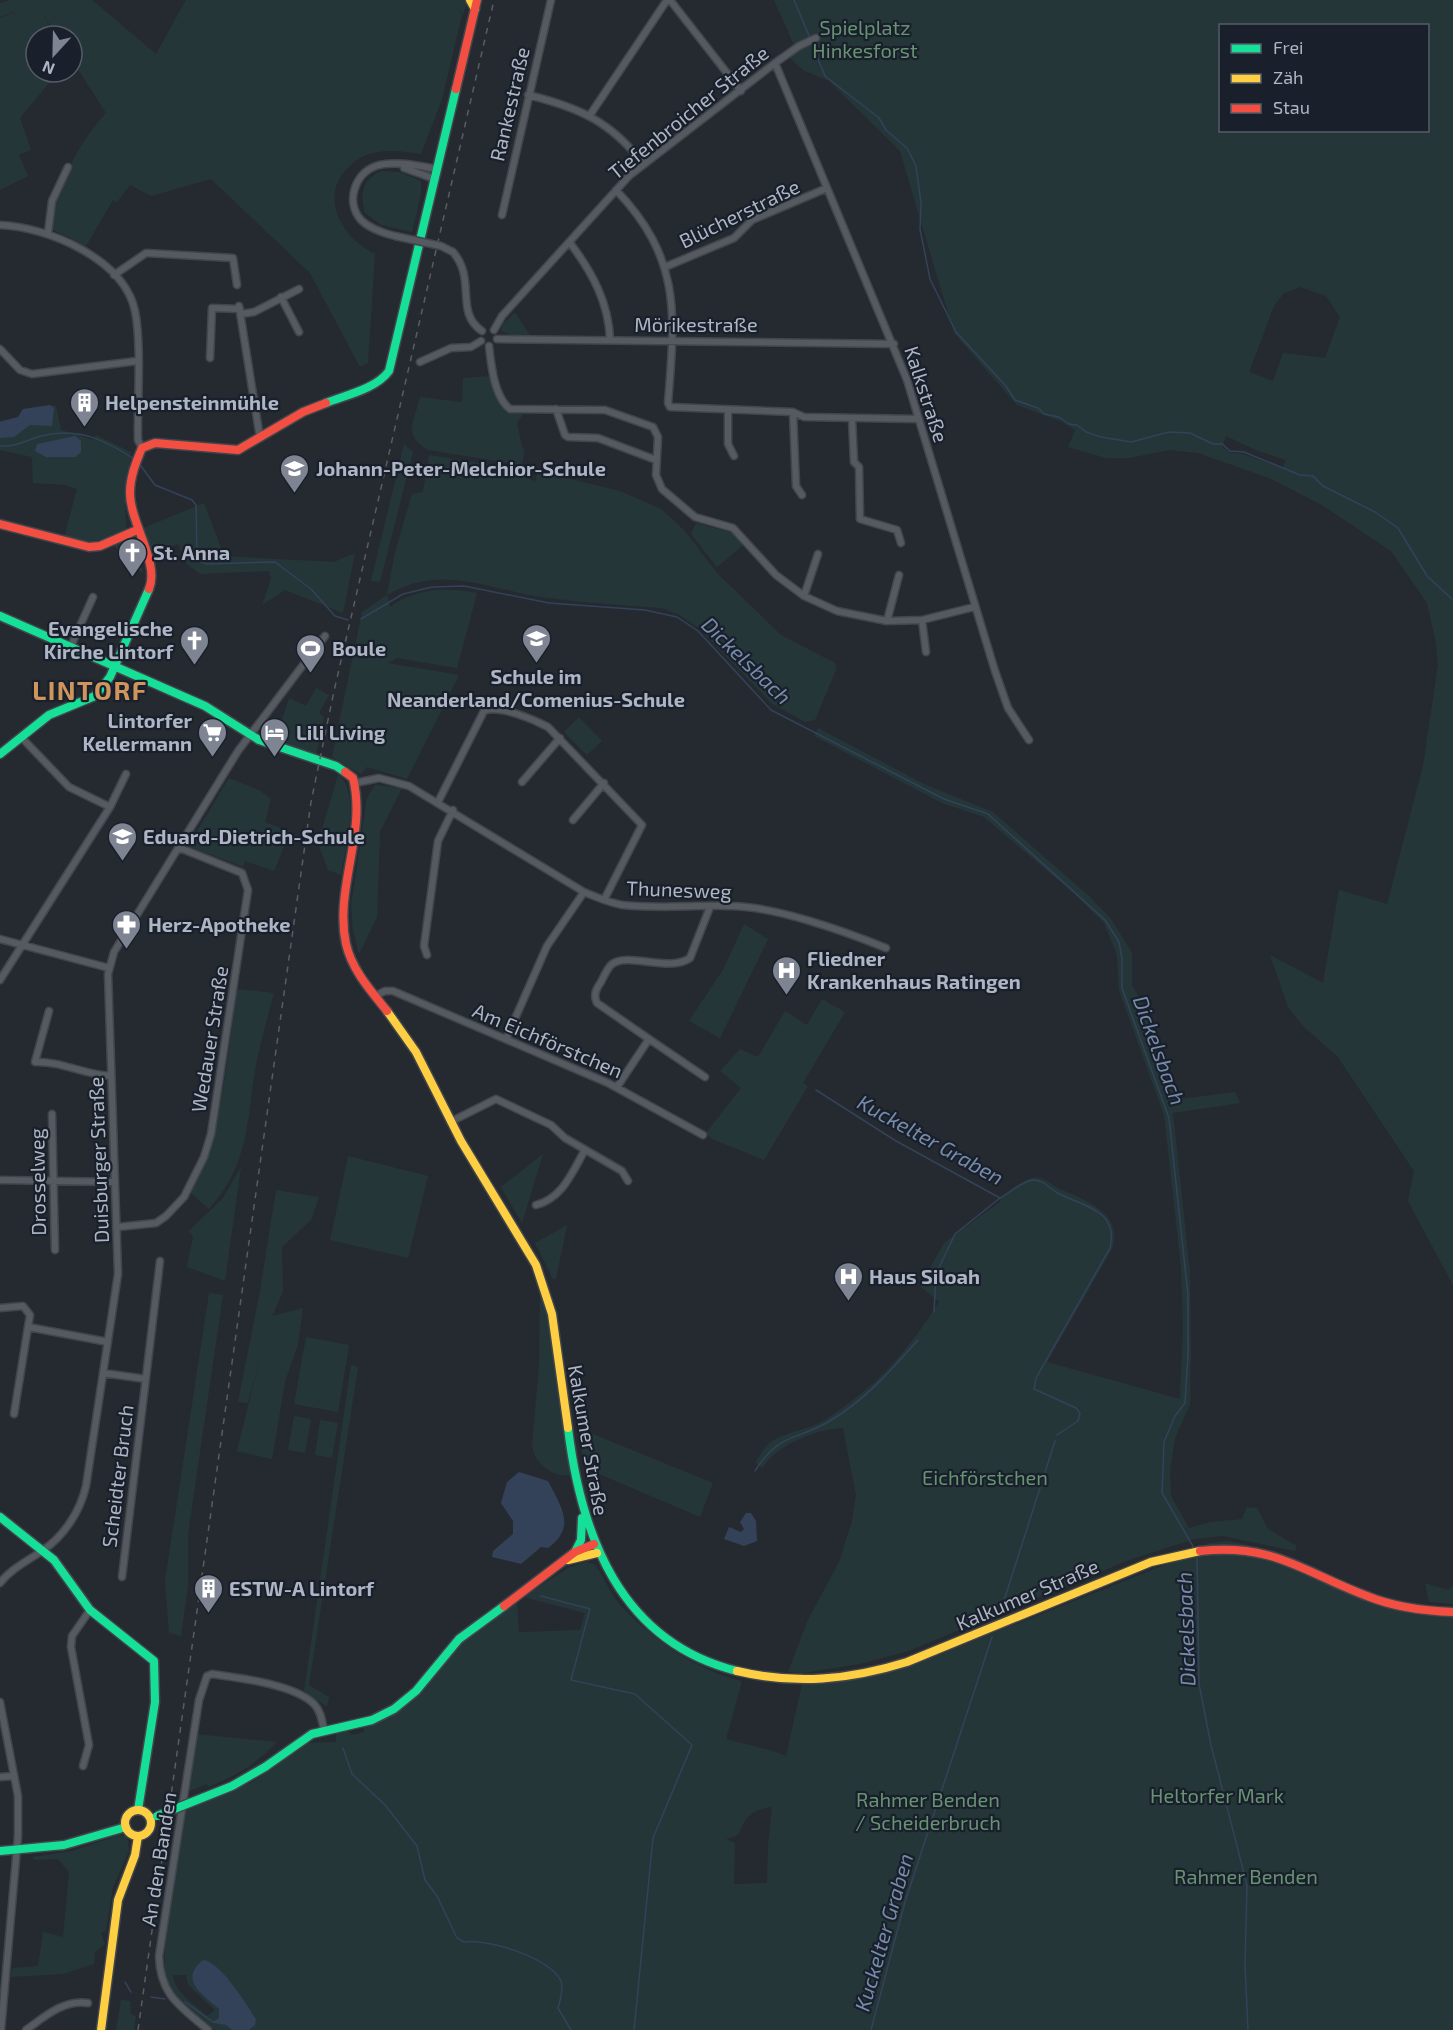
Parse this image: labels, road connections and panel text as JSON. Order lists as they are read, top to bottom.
{
  "streets": {
    "main road": ["Kalkumer Straße"],
    "street": [
      "Rankestraße",
      "Tiefenbroicher Straße",
      "Blücherstraße",
      "Mörikestraße",
      "Kalkstraße",
      "Thunesweg",
      "Wedauer Straße",
      "Am Eichförstchen",
      "Duisburger Straße",
      "Drosselweg",
      "Scheidter Bruch",
      "An den Banden"
    ]
  },
  "crossings": [
    ["Tiefenbroicher Straße", "Kalkstraße"],
    ["Blücherstraße", "Kalkstraße"],
    ["Mörikestraße", "Kalkstraße"],
    ["Thunesweg", "Kalkumer Straße"],
    ["Wedauer Straße", "Duisburger Straße"],
    ["Am Eichförstchen", "Kalkumer Straße"],
    ["Duisburger Straße", "Scheidter Bruch"]
  ],
  "districts": ["LINTORF"],
  "water": ["Dickelsbach", "Kuckelter Graben"],
  "parks": [
    "Spielplatz Hinkesforst",
    "Eichförstchen",
    "Heltorfer Mark",
    "Rahmer Benden / Scheiderbruch",
    "Rahmer Benden"
  ],
  "places": {
    "building": ["Helpensteinmühle", "ESTW-A Lintorf"],
    "school or university": ["Johann-Peter-Melchior-Schule", "Schule im Neanderland/Comenius-Schule", "Eduard-Dietrich-Schule"],
    "church": ["St. Anna", "Evangelische Kirche Lintorf"],
    "sports": ["Boule"],
    "supermarket": ["Lintorfer Kellermann"],
    "hotel": ["Lili Living"],
    "pharmacy": ["Herz-Apotheke"],
    "hospital": ["Fliedner Krankenhaus Ratingen", "Haus Siloah"]
  },
  "legend": ["Frei", "Zäh", "Stau"],
  "north": "bottom"
}
